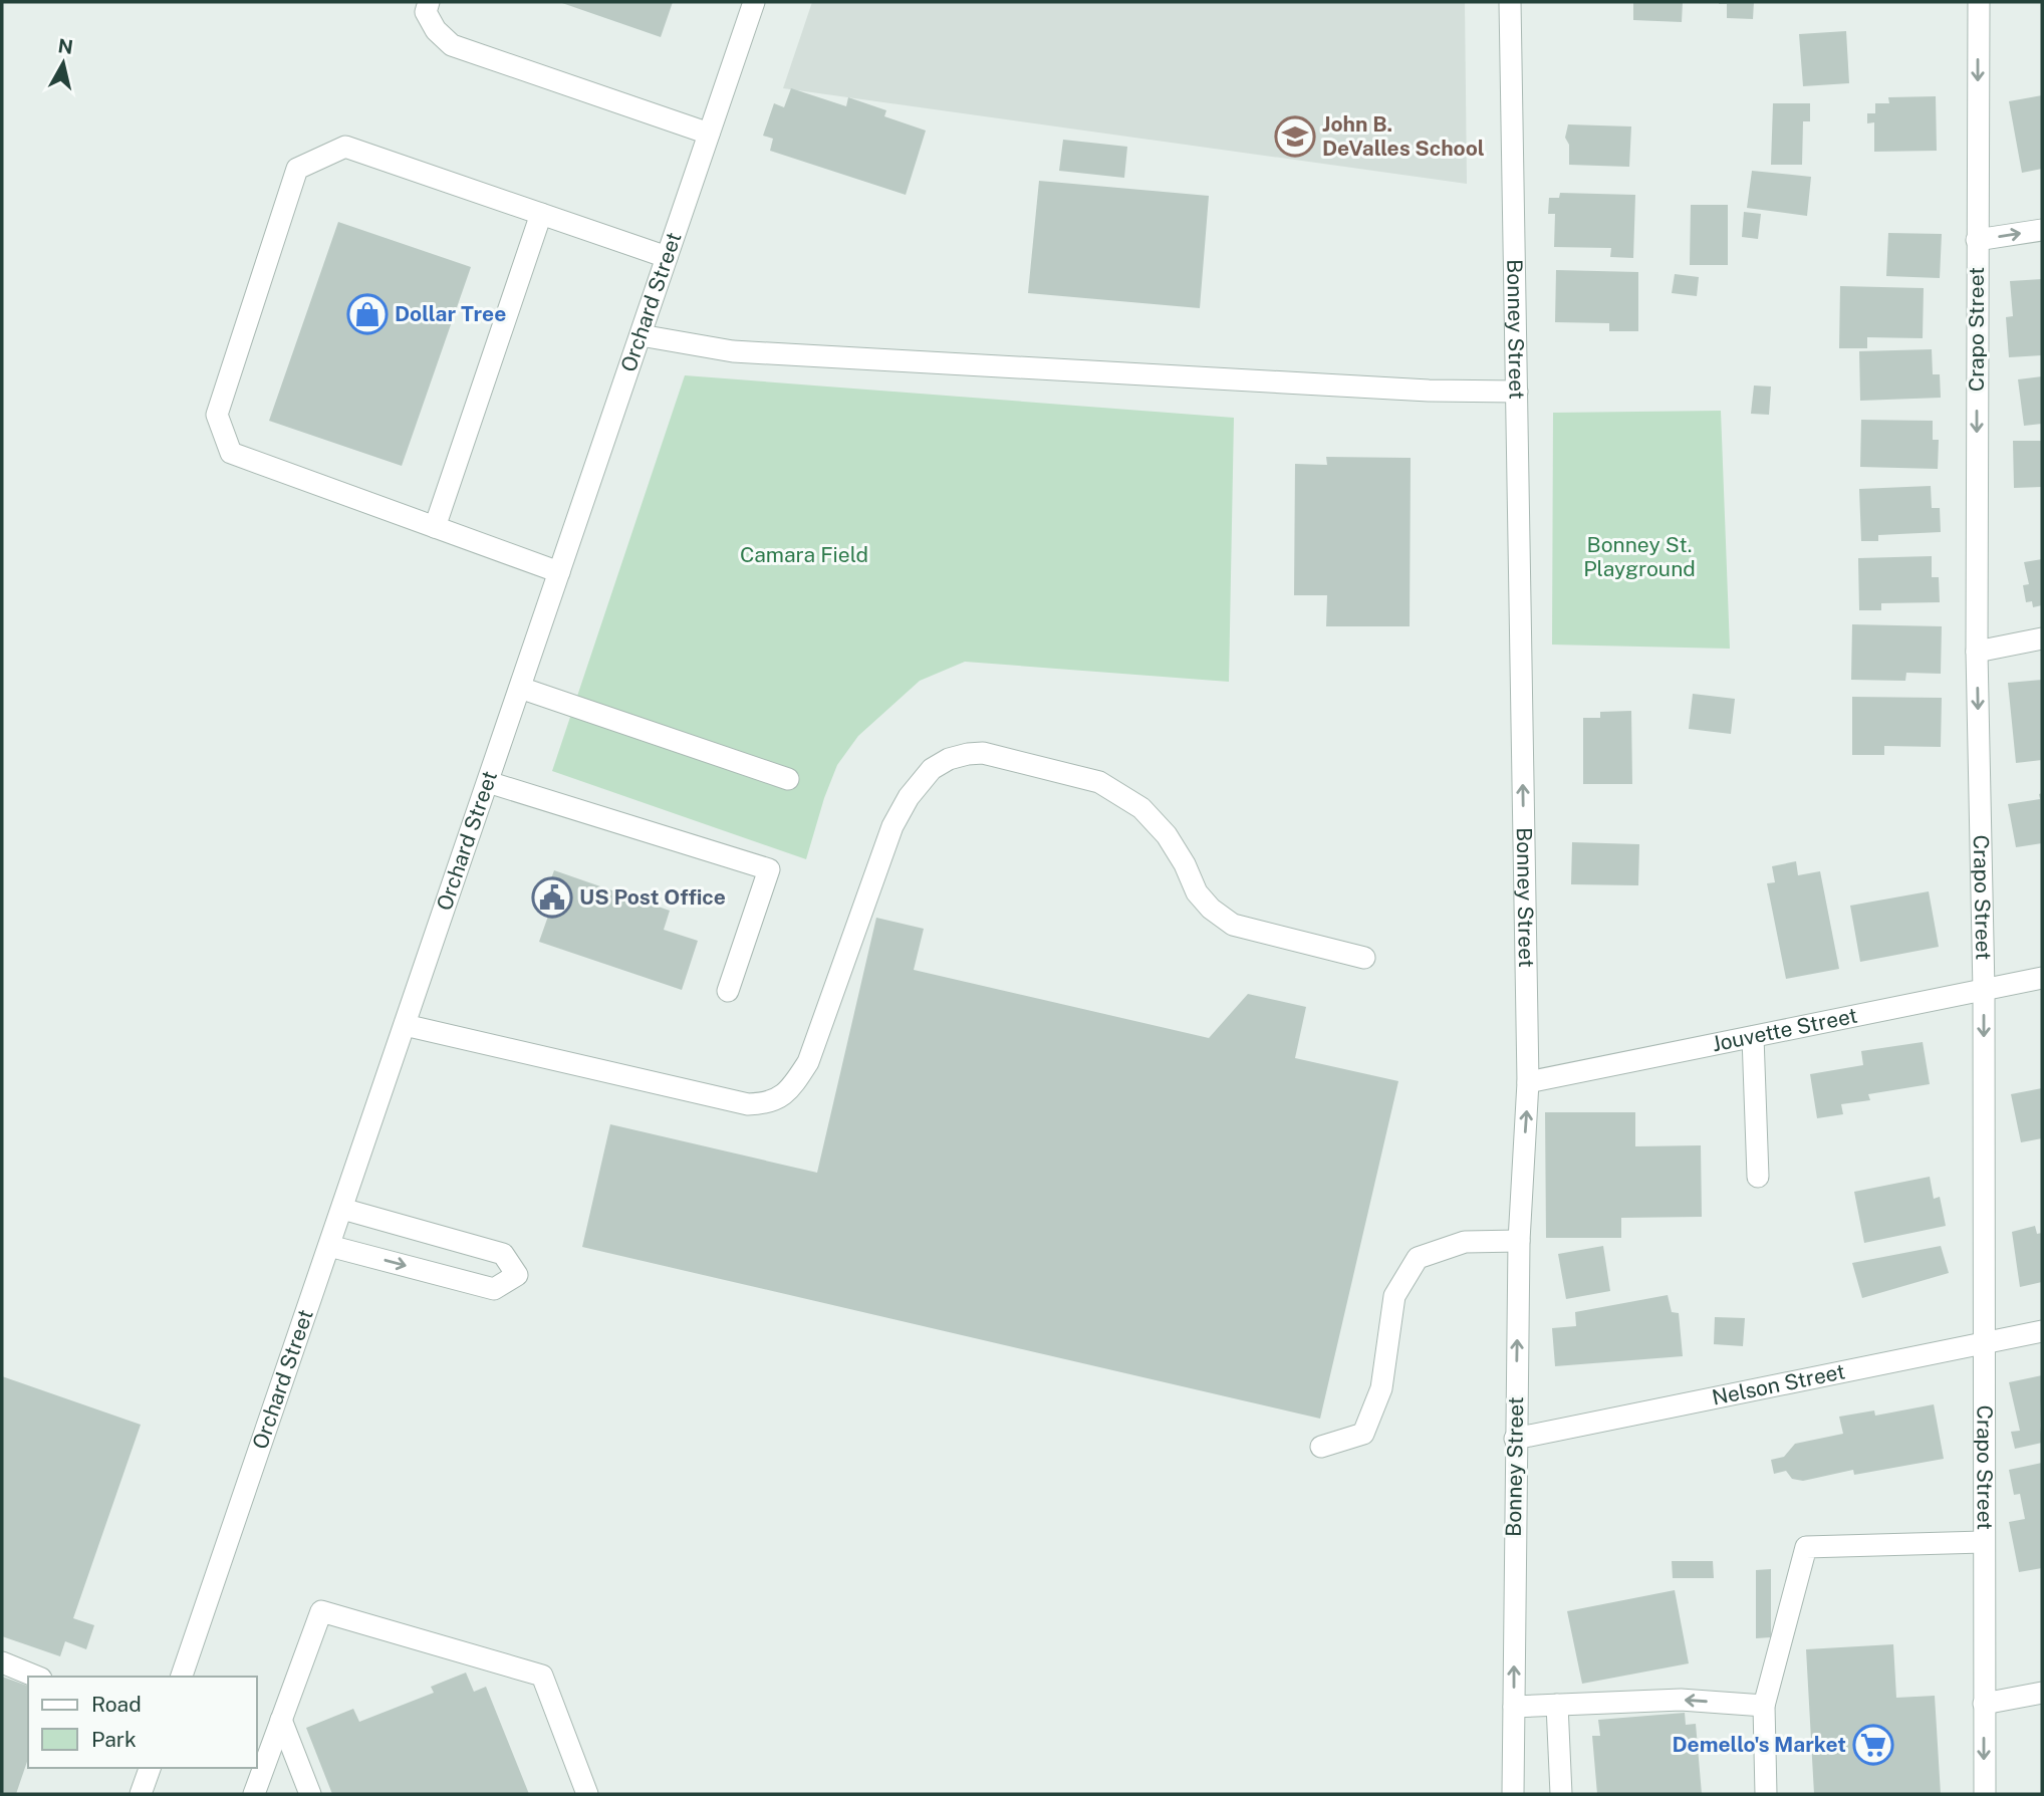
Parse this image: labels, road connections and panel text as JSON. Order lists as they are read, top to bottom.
{
  "streets": {
    "street": [
      "Orchard Street",
      "Bonney Street",
      "Crapo Street",
      "Jouvette Street",
      "Nelson Street"
    ]
  },
  "crossings": [
    ["Bonney Street", "Jouvette Street"],
    ["Bonney Street", "Nelson Street"],
    ["Crapo Street", "Jouvette Street"],
    ["Crapo Street", "Nelson Street"]
  ],
  "one_way": ["Bonney Street", "Crapo Street"],
  "parks": ["Bonney St. Playground", "Camara Field"],
  "places": {
    "school or university": ["John B. DeValles School"],
    "shop": ["Dollar Tree"],
    "public building": ["US Post Office"],
    "supermarket": ["Demello's Market"]
  },
  "legend": ["Road", "Park"],
  "north": "top"
}
